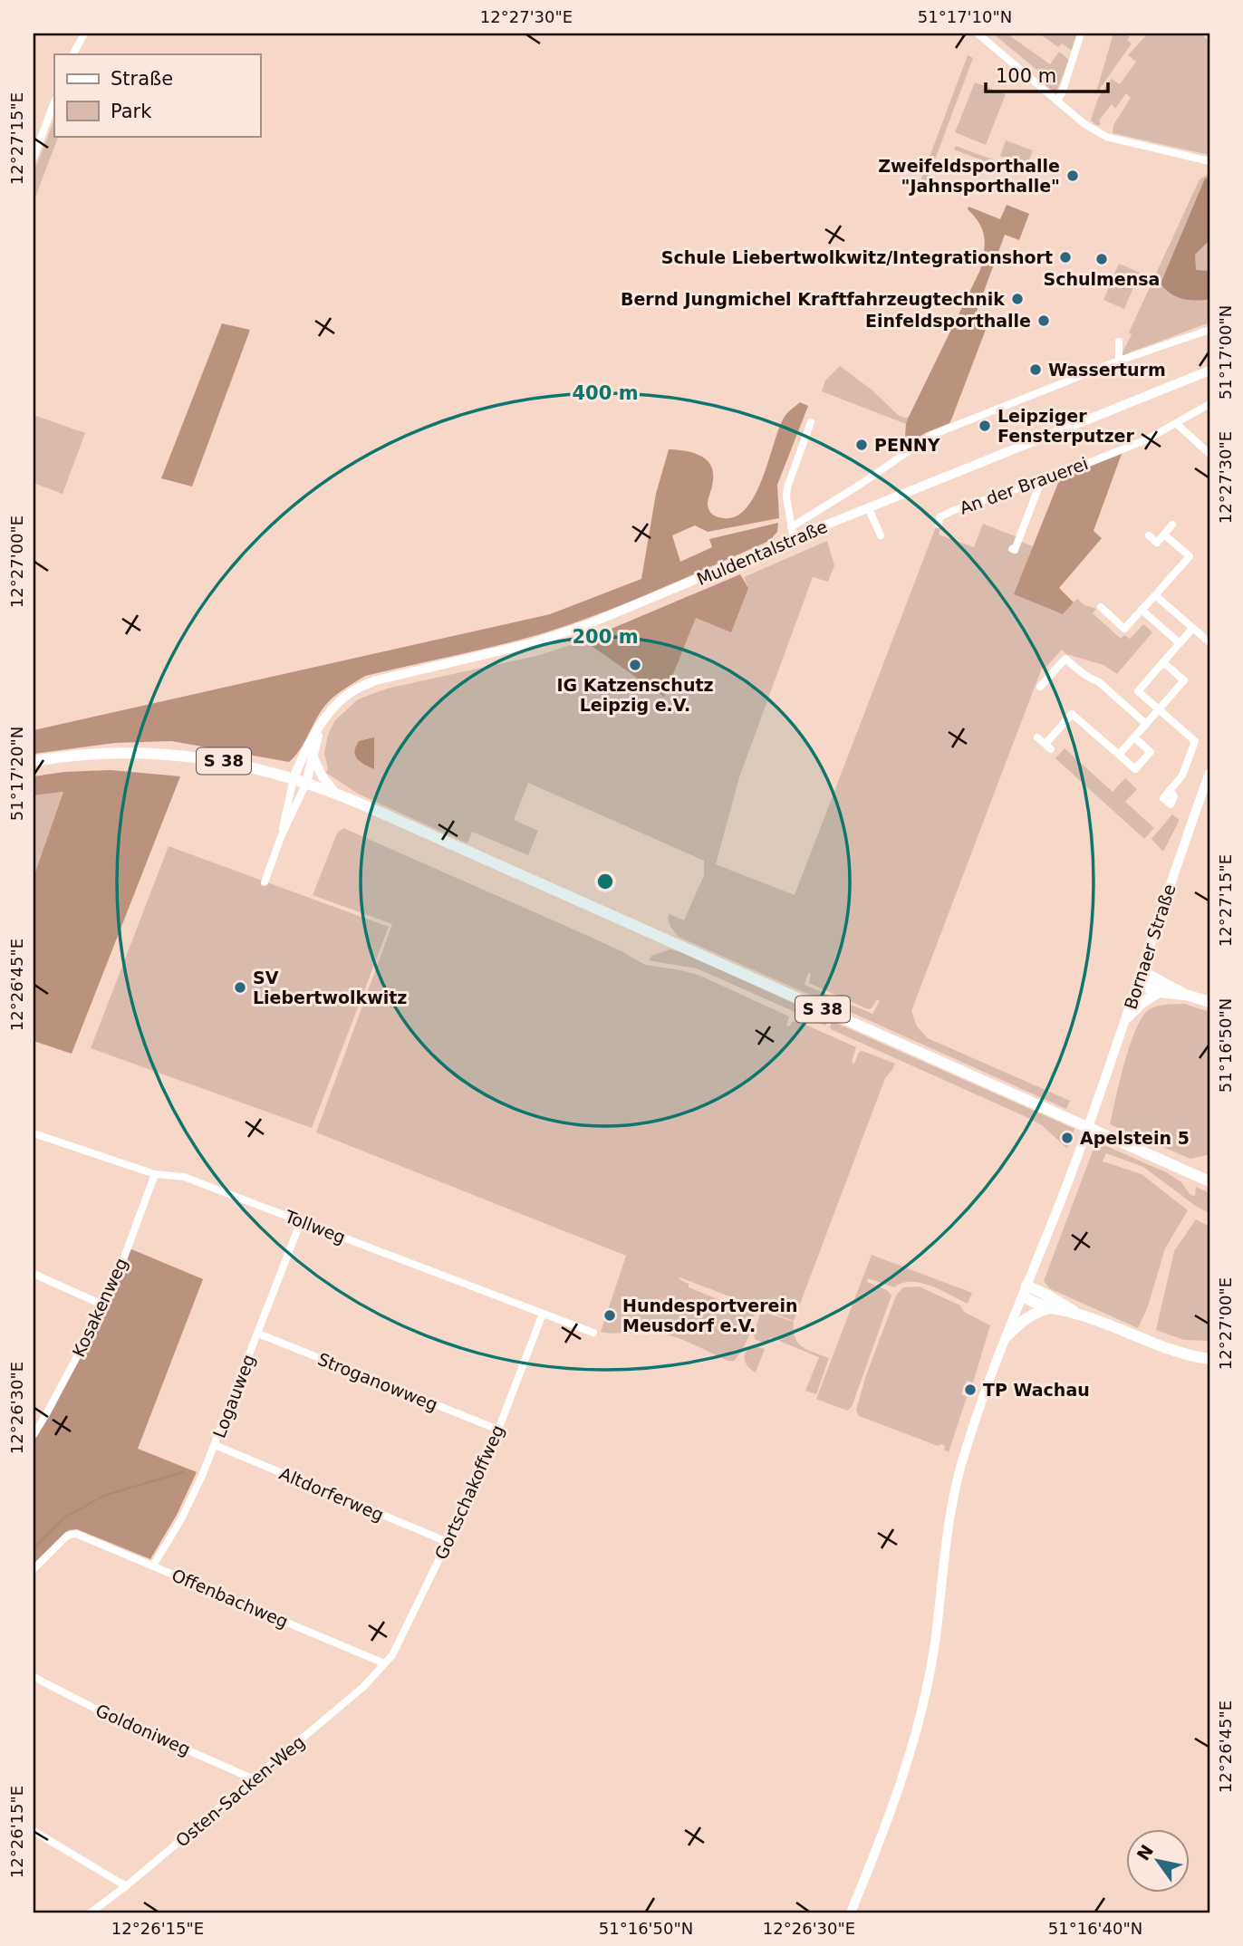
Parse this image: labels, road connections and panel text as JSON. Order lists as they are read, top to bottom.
{
  "streets": {
    "main road": ["Muldentalstraße", "S 38", "Bornaer Straße"],
    "street": [
      "An der Brauerei",
      "Tollweg",
      "Kosakenweg",
      "Stroganowweg",
      "Logauweg",
      "Gortschakoffweg",
      "Altdorferweg",
      "Offenbachweg",
      "Goldoniweg",
      "Osten-Sacken-Weg"
    ]
  },
  "crossings": [
    ["Muldentalstraße", "S 38"],
    ["Tollweg", "Kosakenweg"],
    ["Tollweg", "Logauweg"],
    ["Tollweg", "Gortschakoffweg"],
    ["Stroganowweg", "Logauweg"],
    ["Stroganowweg", "Gortschakoffweg"],
    ["Logauweg", "Altdorferweg"],
    ["Logauweg", "Offenbachweg"],
    ["Gortschakoffweg", "Altdorferweg"],
    ["Gortschakoffweg", "Offenbachweg"],
    ["Gortschakoffweg", "Osten-Sacken-Weg"],
    ["Offenbachweg", "Osten-Sacken-Weg"],
    ["Goldoniweg", "Osten-Sacken-Weg"]
  ],
  "places": [
    "Zweifeldsporthalle \"Jahnsporthalle\"",
    "Schule Liebertwolkwitz/Integrationshort",
    "Schulmensa",
    "Bernd Jungmichel Kraftfahrzeugtechnik",
    "Einfeldsporthalle",
    "Wasserturm",
    "Leipziger Fensterputzer",
    "PENNY",
    "IG Katzenschutz Leipzig e.V.",
    "SV Liebertwolkwitz",
    "Apelstein 5",
    "Hundesportverein Meusdorf e.V.",
    "TP Wachau"
  ],
  "legend": ["Straße", "Park"],
  "scale_bar": "100 m",
  "north": "top left",
  "coordinates": [
    "12°27'30\"E",
    "51°17'10\"N",
    "12°27'15\"E",
    "51°17'00\"N",
    "12°27'00\"E",
    "51°17'20\"N",
    "12°26'45\"E",
    "51°16'50\"N",
    "12°26'30\"E",
    "12°26'15\"E",
    "51°16'40\"N"
  ],
  "rings": ["400 m", "200 m"]
}
